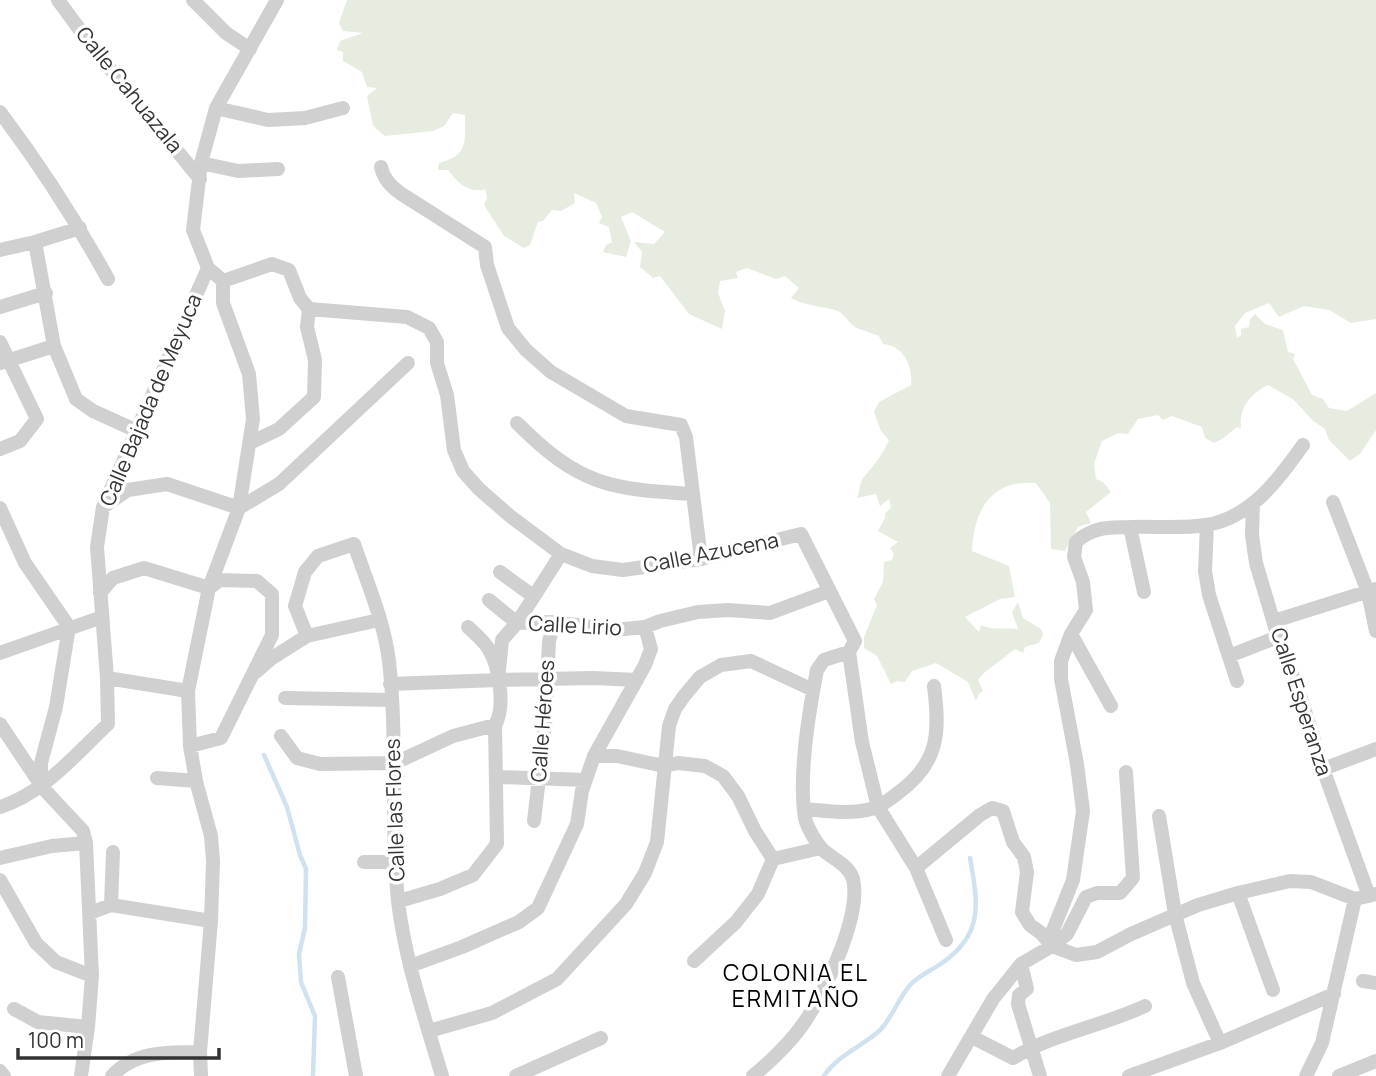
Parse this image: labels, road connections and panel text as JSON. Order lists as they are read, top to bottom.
{
  "streets": {
    "street": [
      "Calle Cahuazala",
      "Calle Bajada de Meyuca",
      "Calle Azucena",
      "Calle Lirio",
      "Calle Esperanza",
      "Calle Héroes",
      "Calle las Flores"
    ]
  },
  "crossings": [
    ["Calle Azucena", "Calle Lirio"],
    ["Calle Lirio", "Calle Héroes"]
  ],
  "districts": ["COLONIA EL ERMITAÑO"],
  "scale_bar": "100 m"
}
